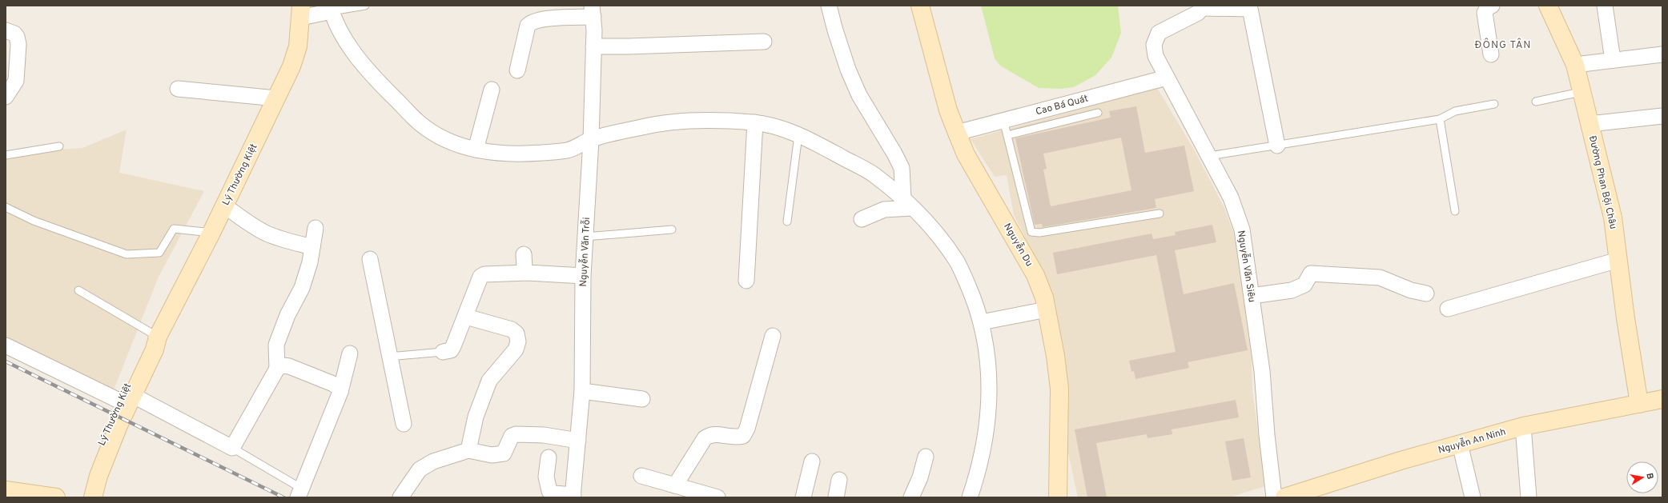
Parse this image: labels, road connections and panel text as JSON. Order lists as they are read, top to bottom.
{
  "streets": {
    "main road": [
      "Lý Thường Kiệt",
      "Đường Phan Bội Châu",
      "Nguyễn Du",
      "Nguyễn An Ninh"
    ],
    "street": ["Cao Bá Quát", "Nguyễn Văn Trỗi", "Nguyễn Văn Siêu"]
  },
  "crossings": [
    ["Cao Bá Quát", "Nguyễn Du"],
    ["Cao Bá Quát", "Nguyễn Văn Siêu"],
    ["Đường Phan Bội Châu", "Nguyễn An Ninh"]
  ],
  "districts": ["ĐÔNG TÂN"],
  "north": "right"
}
